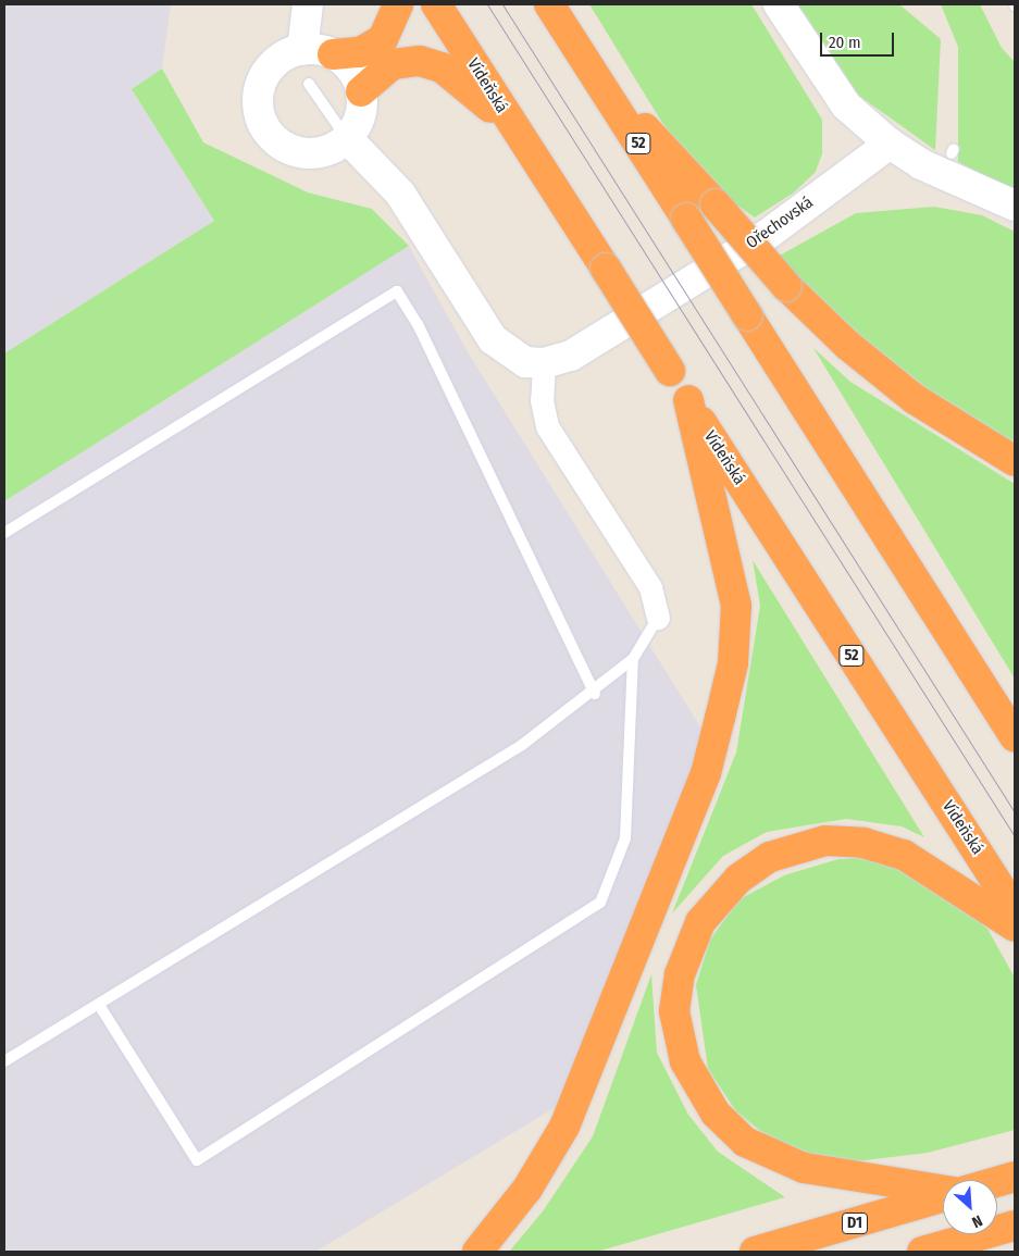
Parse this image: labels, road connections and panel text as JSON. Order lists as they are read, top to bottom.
{
  "streets": {
    "highway": ["Vídeňská", "52", "D1"],
    "street": ["Ořechovská"]
  },
  "scale_bar": "20 m",
  "north": "bottom right"
}
